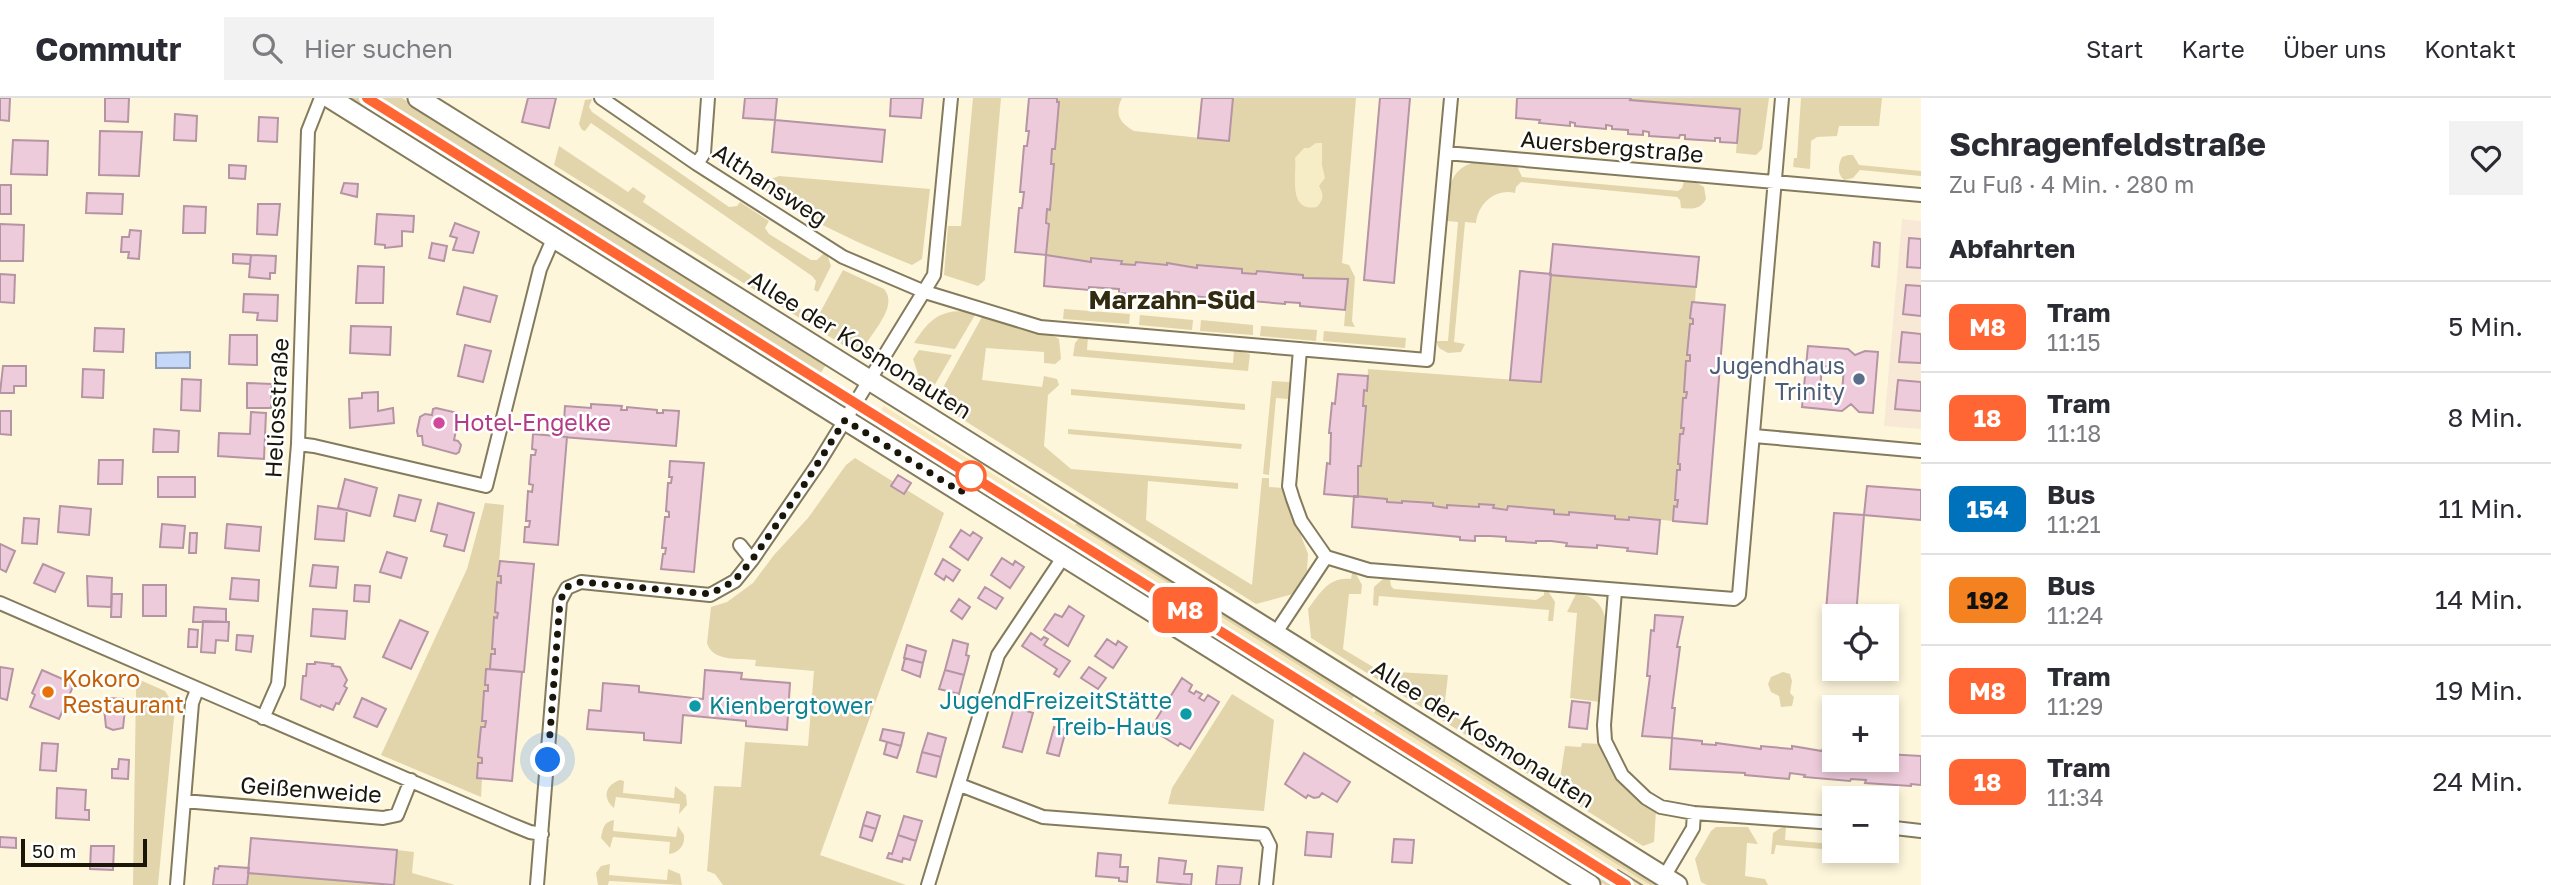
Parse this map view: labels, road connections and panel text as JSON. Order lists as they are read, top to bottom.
{
  "streets": {
    "main road": ["Allee der Kosmonauten"],
    "street": [
      "Auersbergstraße",
      "Althansweg",
      "Heliosstraße",
      "Geißenweide"
    ]
  },
  "crossings": [
    ["Heliosstraße", "Geißenweide"]
  ],
  "districts": ["Marzahn-Süd"],
  "places": [
    "Jugendhaus Trinity",
    "Hotel-Engelke",
    "Kokoro Restaurant",
    "Kienbergtower",
    "JugendFreizeitStätte Treib-Haus"
  ],
  "lines": ["tram line M8"],
  "scale_bar": "50 m",
  "page": {
    "header": "Commutr",
    "search": "Hier suchen",
    "nav": [
      "Start",
      "Karte",
      "Über uns",
      "Kontakt"
    ],
    "on_map": "M8",
    "heading": [
      ["Schragenfeldstraße", "Zu Fuß · 4 Min. · 280 m"],
      "Abfahrten"
    ],
    "list": [
      {
        "mark": "M8",
        "name": "Tram",
        "note": "11:15",
        "value": "5 Min."
      },
      {
        "mark": "18",
        "name": "Tram",
        "note": "11:18",
        "value": "8 Min."
      },
      {
        "mark": "154",
        "name": "Bus",
        "note": "11:21",
        "value": "11 Min."
      },
      {
        "mark": "192",
        "name": "Bus",
        "note": "11:24",
        "value": "14 Min."
      },
      {
        "mark": "M8",
        "name": "Tram",
        "note": "11:29",
        "value": "19 Min."
      },
      {
        "mark": "18",
        "name": "Tram",
        "note": "11:34",
        "value": "24 Min."
      }
    ],
    "map_buttons": ["+", "−"],
    "scale": "50 m"
  }
}
